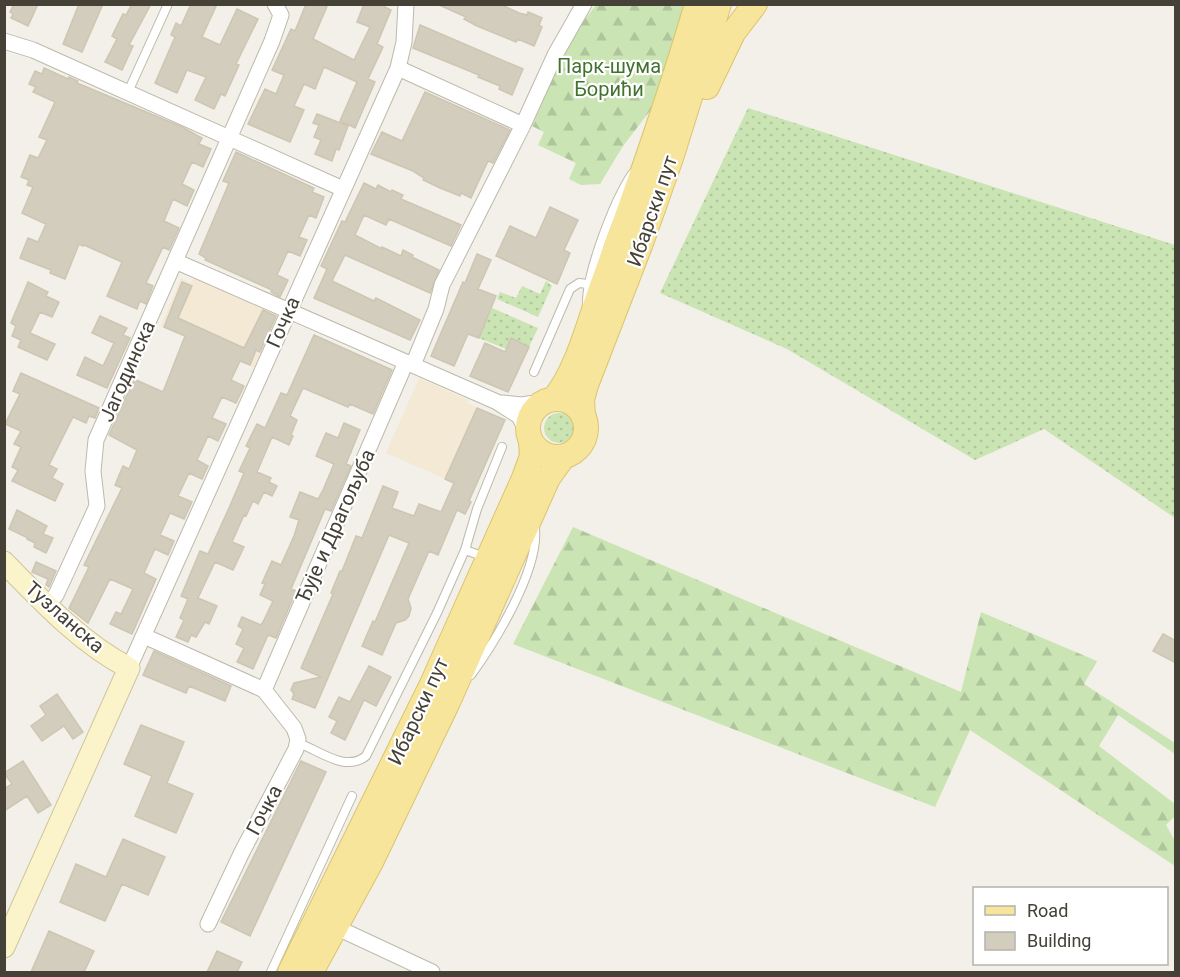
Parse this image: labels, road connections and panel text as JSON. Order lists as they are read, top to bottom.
{
  "streets": {
    "main road": ["Ибарски пут"],
    "street": [
      "Гочка",
      "Јагодинска",
      "Ђује и Драгољуба",
      "Тузланска"
    ]
  },
  "crossings": [
    ["Гочка", "Тузланска"],
    ["Јагодинска", "Тузланска"]
  ],
  "parks": ["Парк-шума Борићи"],
  "legend": ["Road", "Building"]
}
